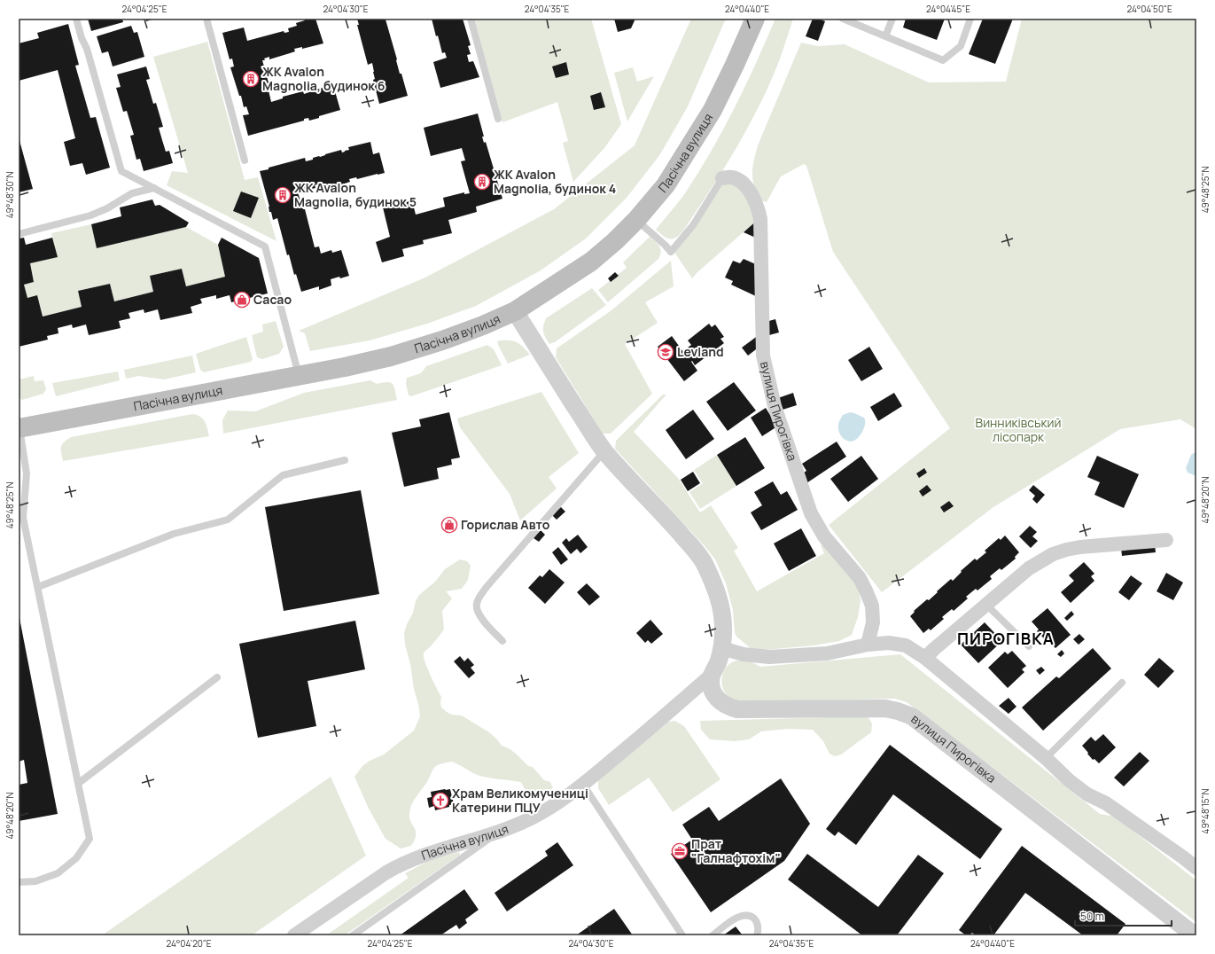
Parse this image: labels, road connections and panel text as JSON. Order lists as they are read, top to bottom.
{
  "streets": {
    "main road": ["Пасічна вулиця"],
    "street": ["вулиця Пирогівка"]
  },
  "crossings": [
    ["Пасічна вулиця", "вулиця Пирогівка"]
  ],
  "districts": ["ПИРОГІВКА"],
  "parks": ["Винниківський лісопарк"],
  "places": {
    "building": ["ЖК Avalon Magnolia, будинок 6", "ЖК Avalon Magnolia, будинок 4", "ЖК Avalon Magnolia, будинок 5"],
    "shop": ["Cacao", "Горислав Авто"],
    "school or university": ["Levland"],
    "church": ["Храм Великомучениці Катерини ПЦУ"],
    "office": ["Прат \"Галнафтохім\""]
  },
  "scale_bar": "50 m",
  "coordinates": [
    "24°04'25\"E",
    "24°04'30\"E",
    "24°04'35\"E",
    "24°04'40\"E",
    "24°04'45\"E",
    "24°04'50\"E",
    "49°48'25\"N",
    "49°48'30\"N",
    "49°48'20\"N",
    "49°48'15\"N",
    "24°04'20\"E"
  ]
}
